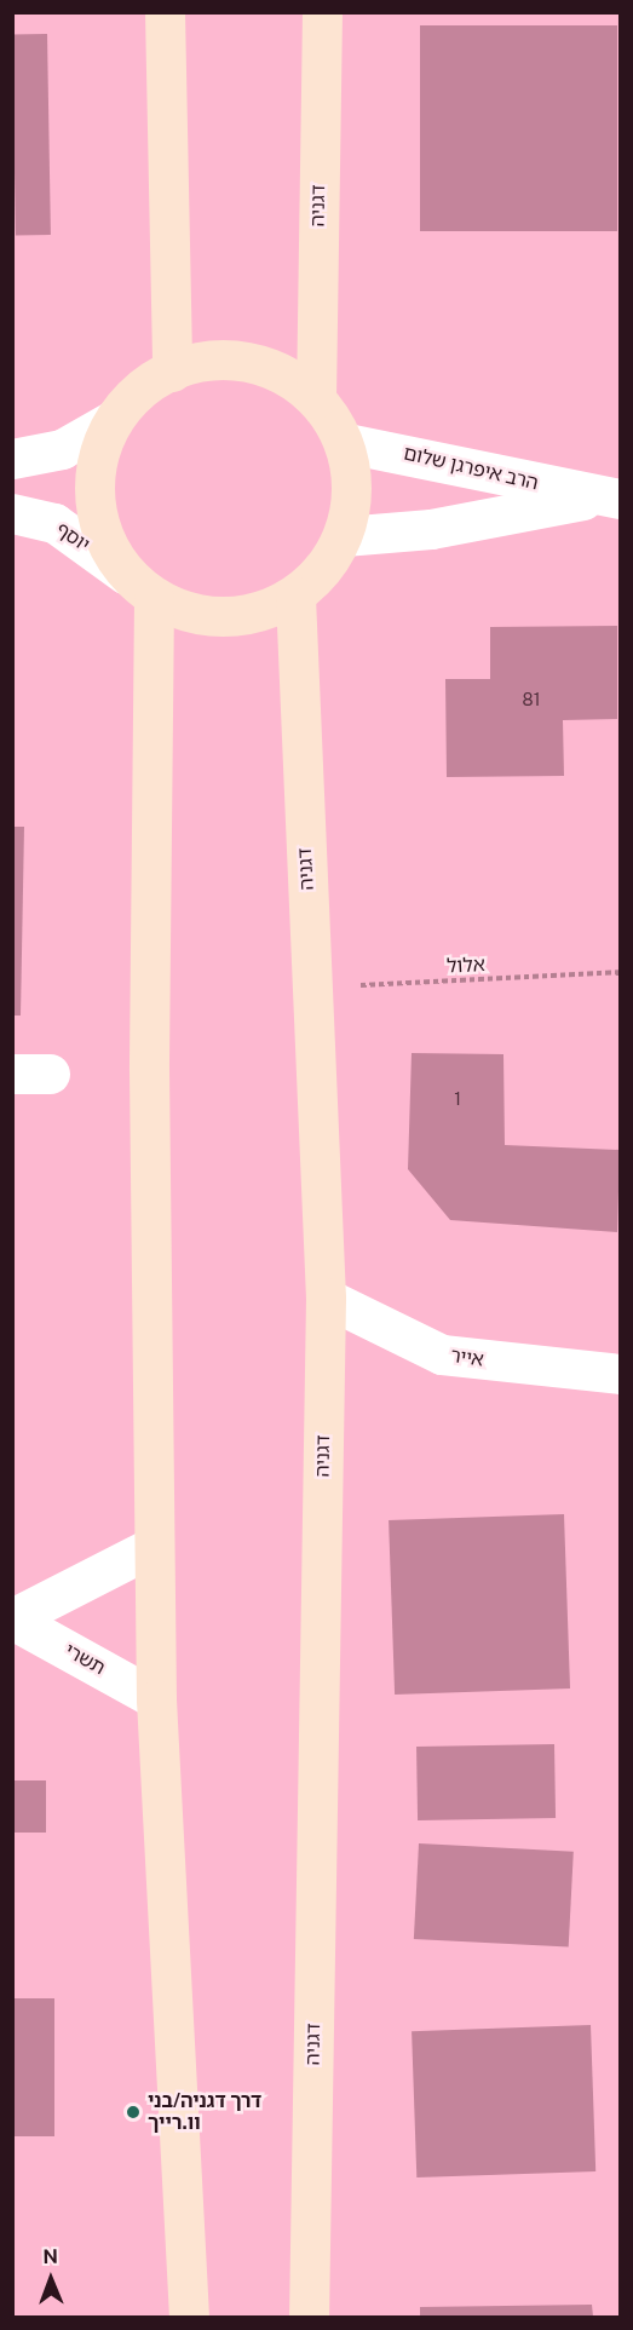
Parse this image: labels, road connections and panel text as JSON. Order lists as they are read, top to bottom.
{
  "streets": {
    "street": [
      "דגניה",
      "הרב איפרגן שלום",
      "יוסף",
      "אייר",
      "תשרי"
    ],
    "path": ["אלול"]
  },
  "crossings": [
    ["דגניה", "הרב איפרגן שלום"],
    ["דגניה", "יוסף"],
    ["דגניה", "אלול"],
    ["דגניה", "אייר"],
    ["הרב איפרגן שלום", "יוסף"]
  ],
  "places": ["דרך דגניה/בני וו.רייך"],
  "house_numbers": ["81", "1"],
  "north": "top"
}
